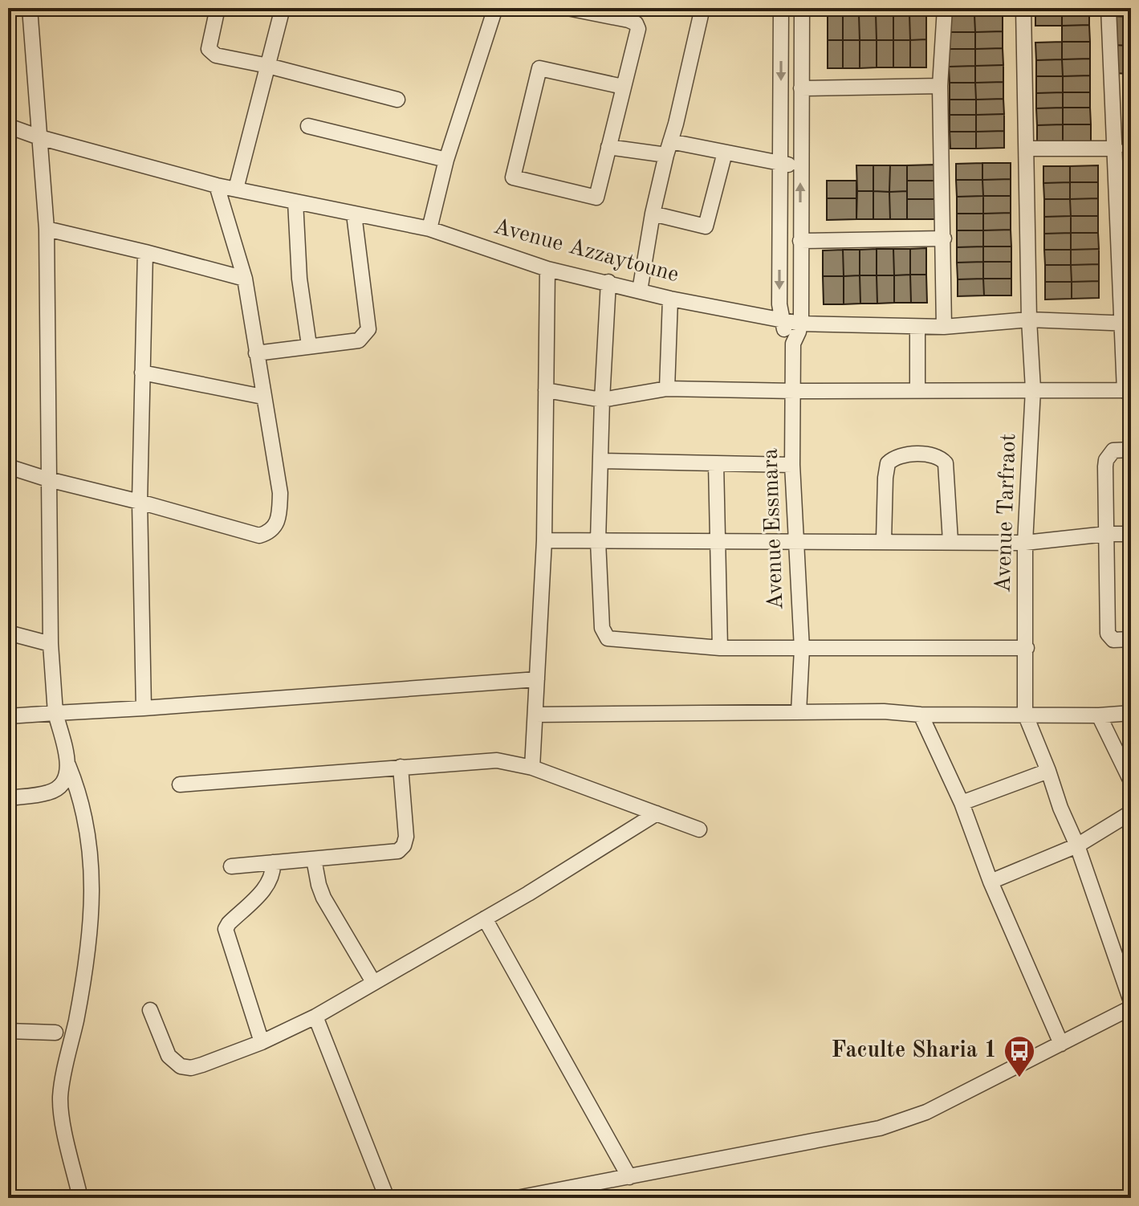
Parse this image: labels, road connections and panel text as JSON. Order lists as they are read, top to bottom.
{
  "streets": {
    "street": ["Avenue Azzaytoune", "Avenue Tarfraot", "Avenue Essmara"]
  },
  "crossings": [
    ["Avenue Azzaytoune", "Avenue Tarfraot"],
    ["Avenue Azzaytoune", "Avenue Essmara"]
  ],
  "places": {
    "bus stop": ["Faculte Sharia 1"]
  }
}
